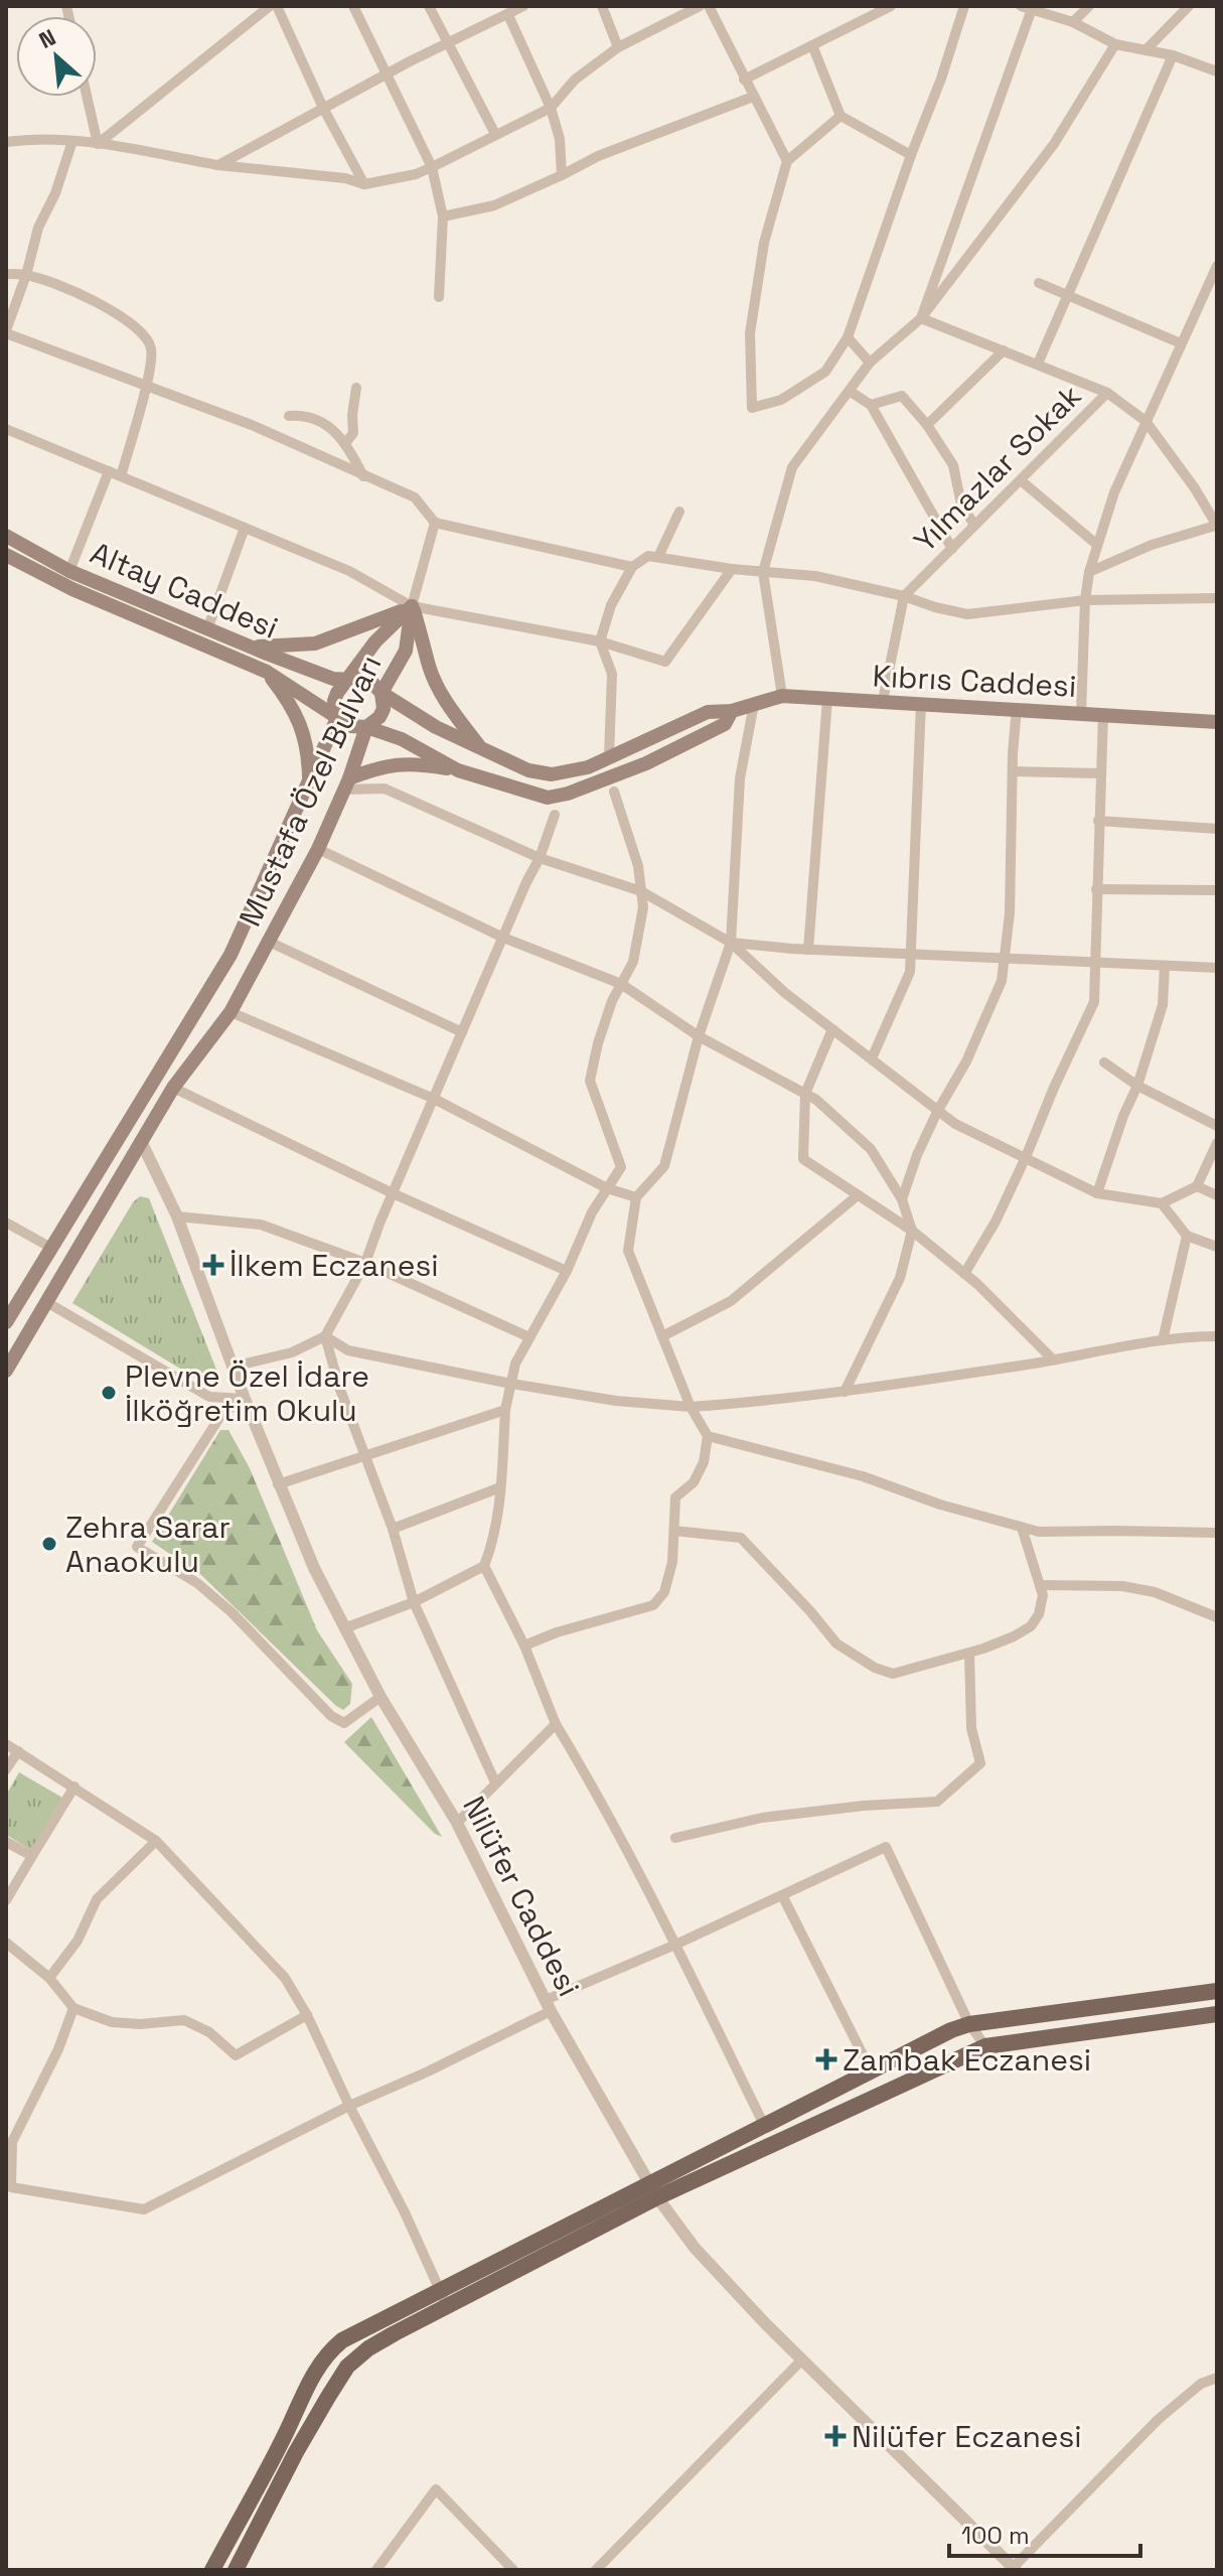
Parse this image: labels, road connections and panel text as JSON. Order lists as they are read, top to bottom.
{
  "streets": {
    "main road": ["Altay Caddesi", "Kıbrıs Caddesi", "Mustafa Özel Bulvarı"],
    "street": ["Yılmazlar Sokak", "Nilüfer Caddesi"]
  },
  "crossings": [
    ["Altay Caddesi", "Kıbrıs Caddesi"],
    ["Altay Caddesi", "Mustafa Özel Bulvarı"],
    ["Kıbrıs Caddesi", "Mustafa Özel Bulvarı"],
    ["Mustafa Özel Bulvarı", "Nilüfer Caddesi"]
  ],
  "places": {
    "health": ["İlkem Eczanesi", "Zambak Eczanesi", "Nilüfer Eczanesi"],
    "other": ["Plevne Özel İdare İlköğretim Okulu", "Zehra Sarar Anaokulu"]
  },
  "scale_bar": "100 m",
  "north": "top left"
}
